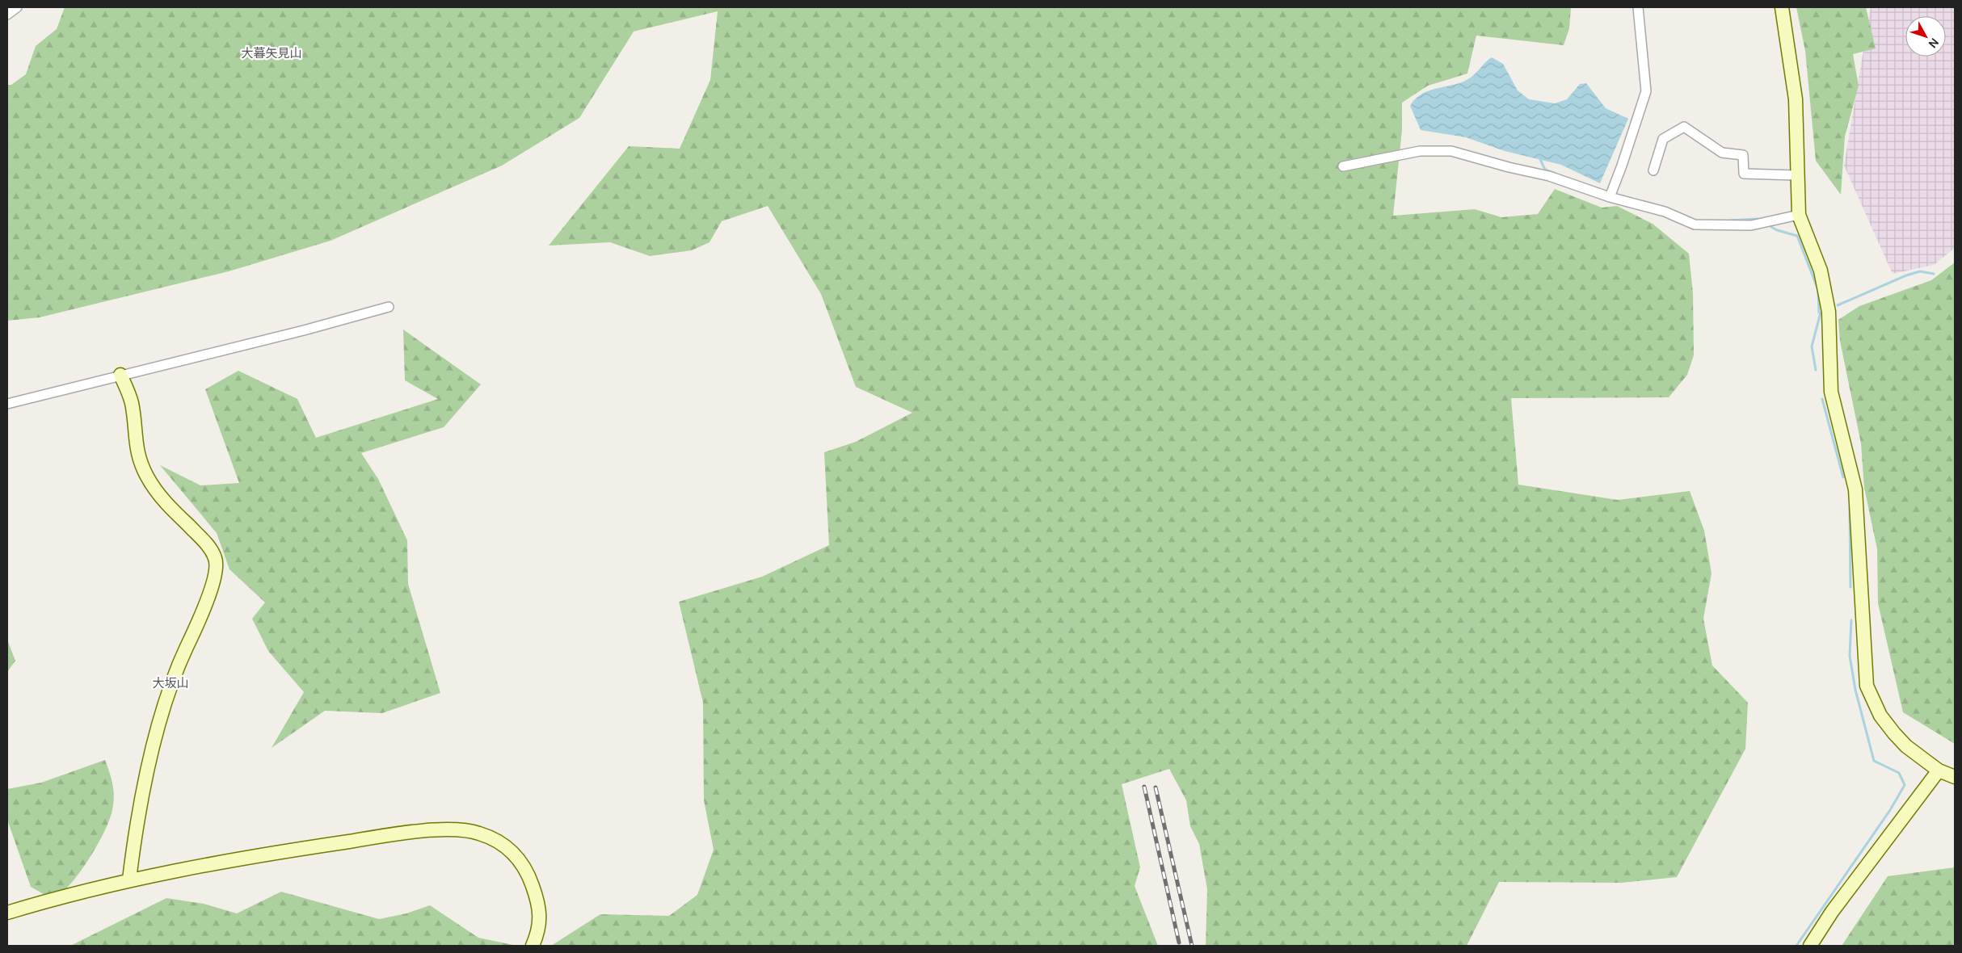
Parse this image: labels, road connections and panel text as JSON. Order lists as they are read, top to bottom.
{
  "districts": ["大暮矢見山", "大坂山"],
  "north": "bottom right"
}
